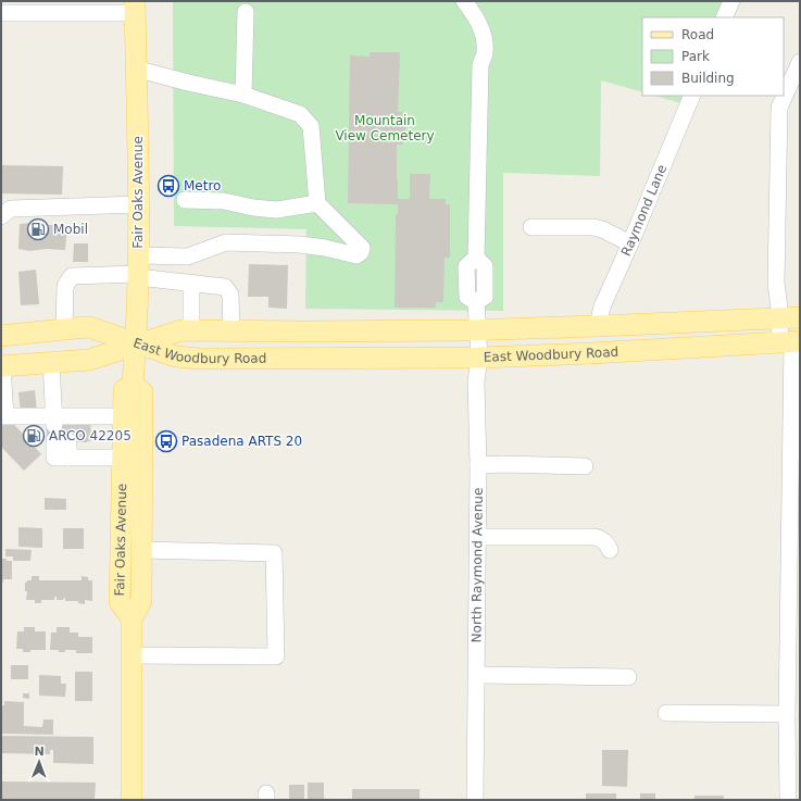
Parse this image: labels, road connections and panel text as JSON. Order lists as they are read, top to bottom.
{
  "streets": {
    "main road": ["Fair Oaks Avenue", "East Woodbury Road"],
    "street": ["Raymond Lane", "North Raymond Avenue"]
  },
  "crossings": [
    ["Fair Oaks Avenue", "East Woodbury Road"],
    ["Raymond Lane", "East Woodbury Road"],
    ["East Woodbury Road", "North Raymond Avenue"]
  ],
  "parks": ["Mountain View Cemetery"],
  "places": {
    "bus stop": ["Metro", "Pasadena ARTS 20"],
    "fuel station": ["Mobil", "ARCO 42205"]
  },
  "legend": ["Road", "Park", "Building"],
  "north": "top"
}
